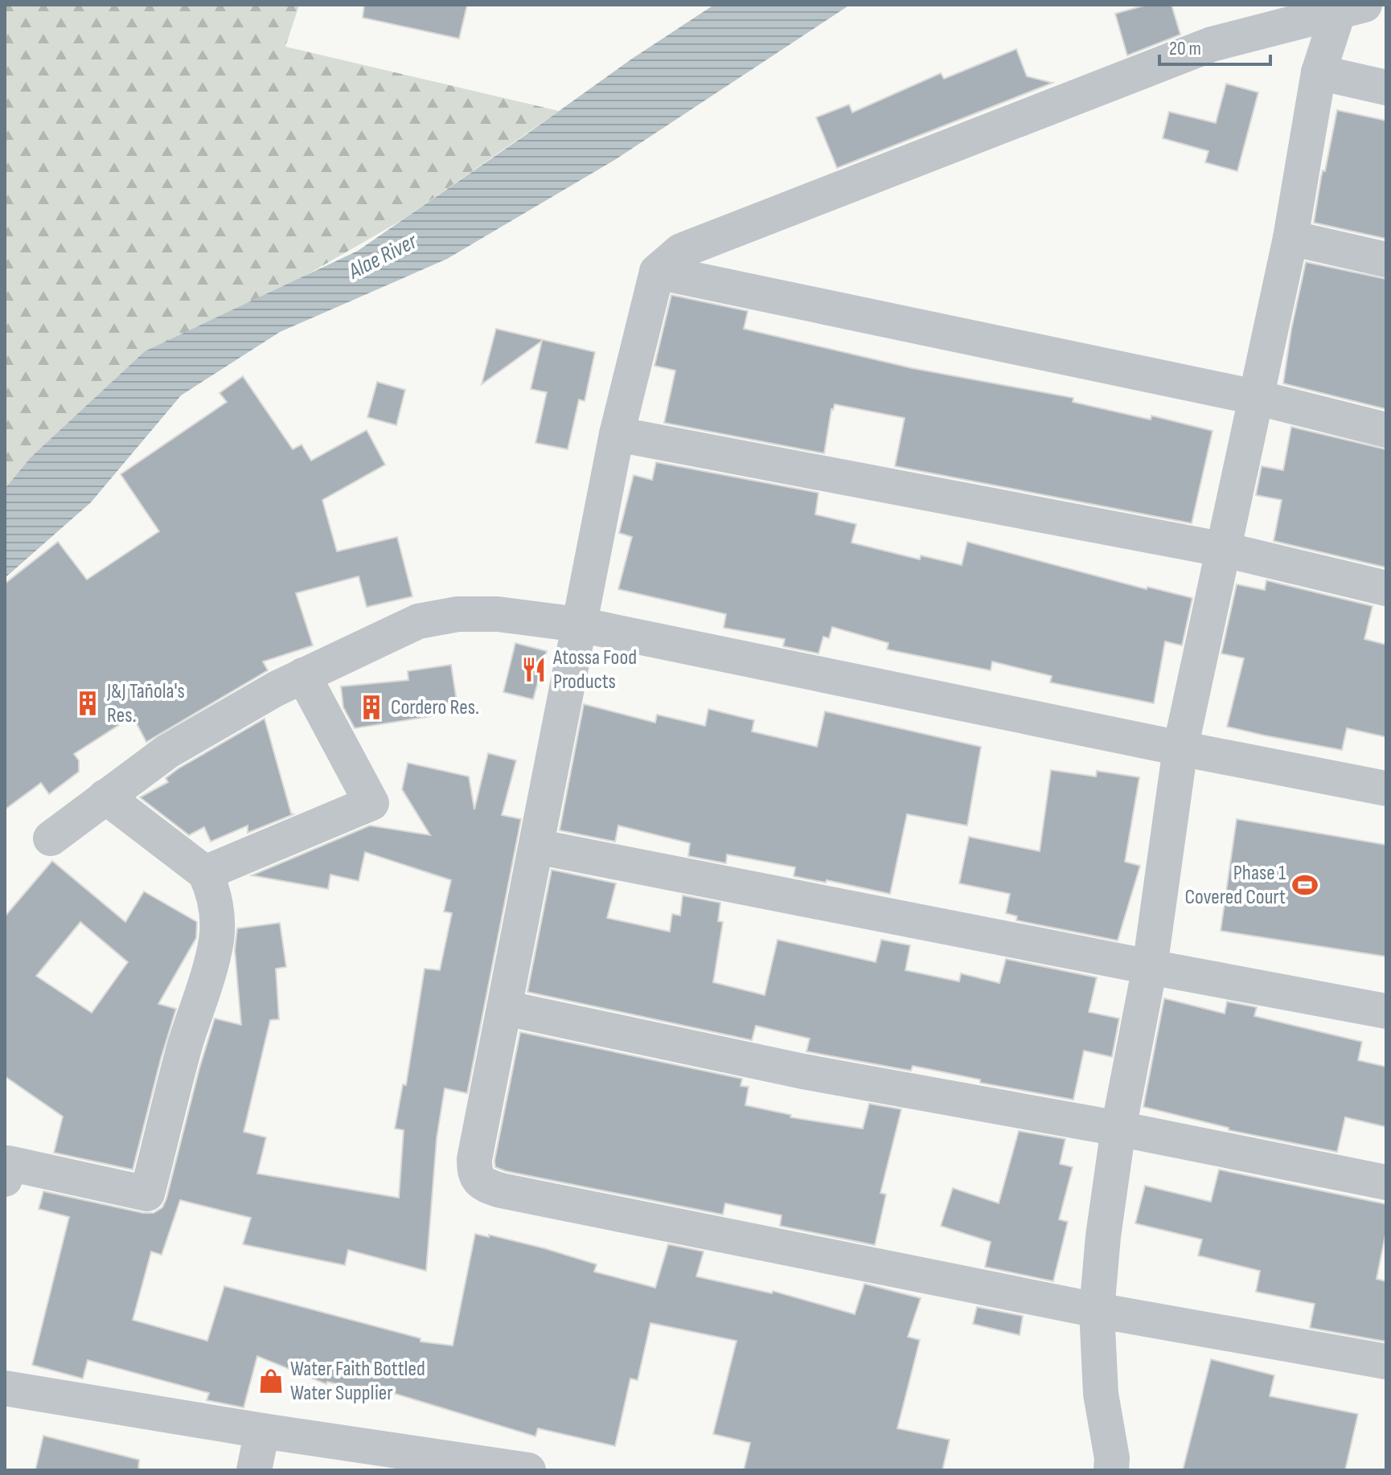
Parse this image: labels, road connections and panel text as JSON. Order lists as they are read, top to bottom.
{
  "water": ["Alae River"],
  "places": {
    "restaurant": ["Atossa Food Products"],
    "building": ["J&J Tañola's Res.", "Cordero Res."],
    "sports": ["Phase 1 Covered Court"],
    "shop": ["Water Faith Bottled Water Supplier"]
  },
  "scale_bar": "20 m"
}
